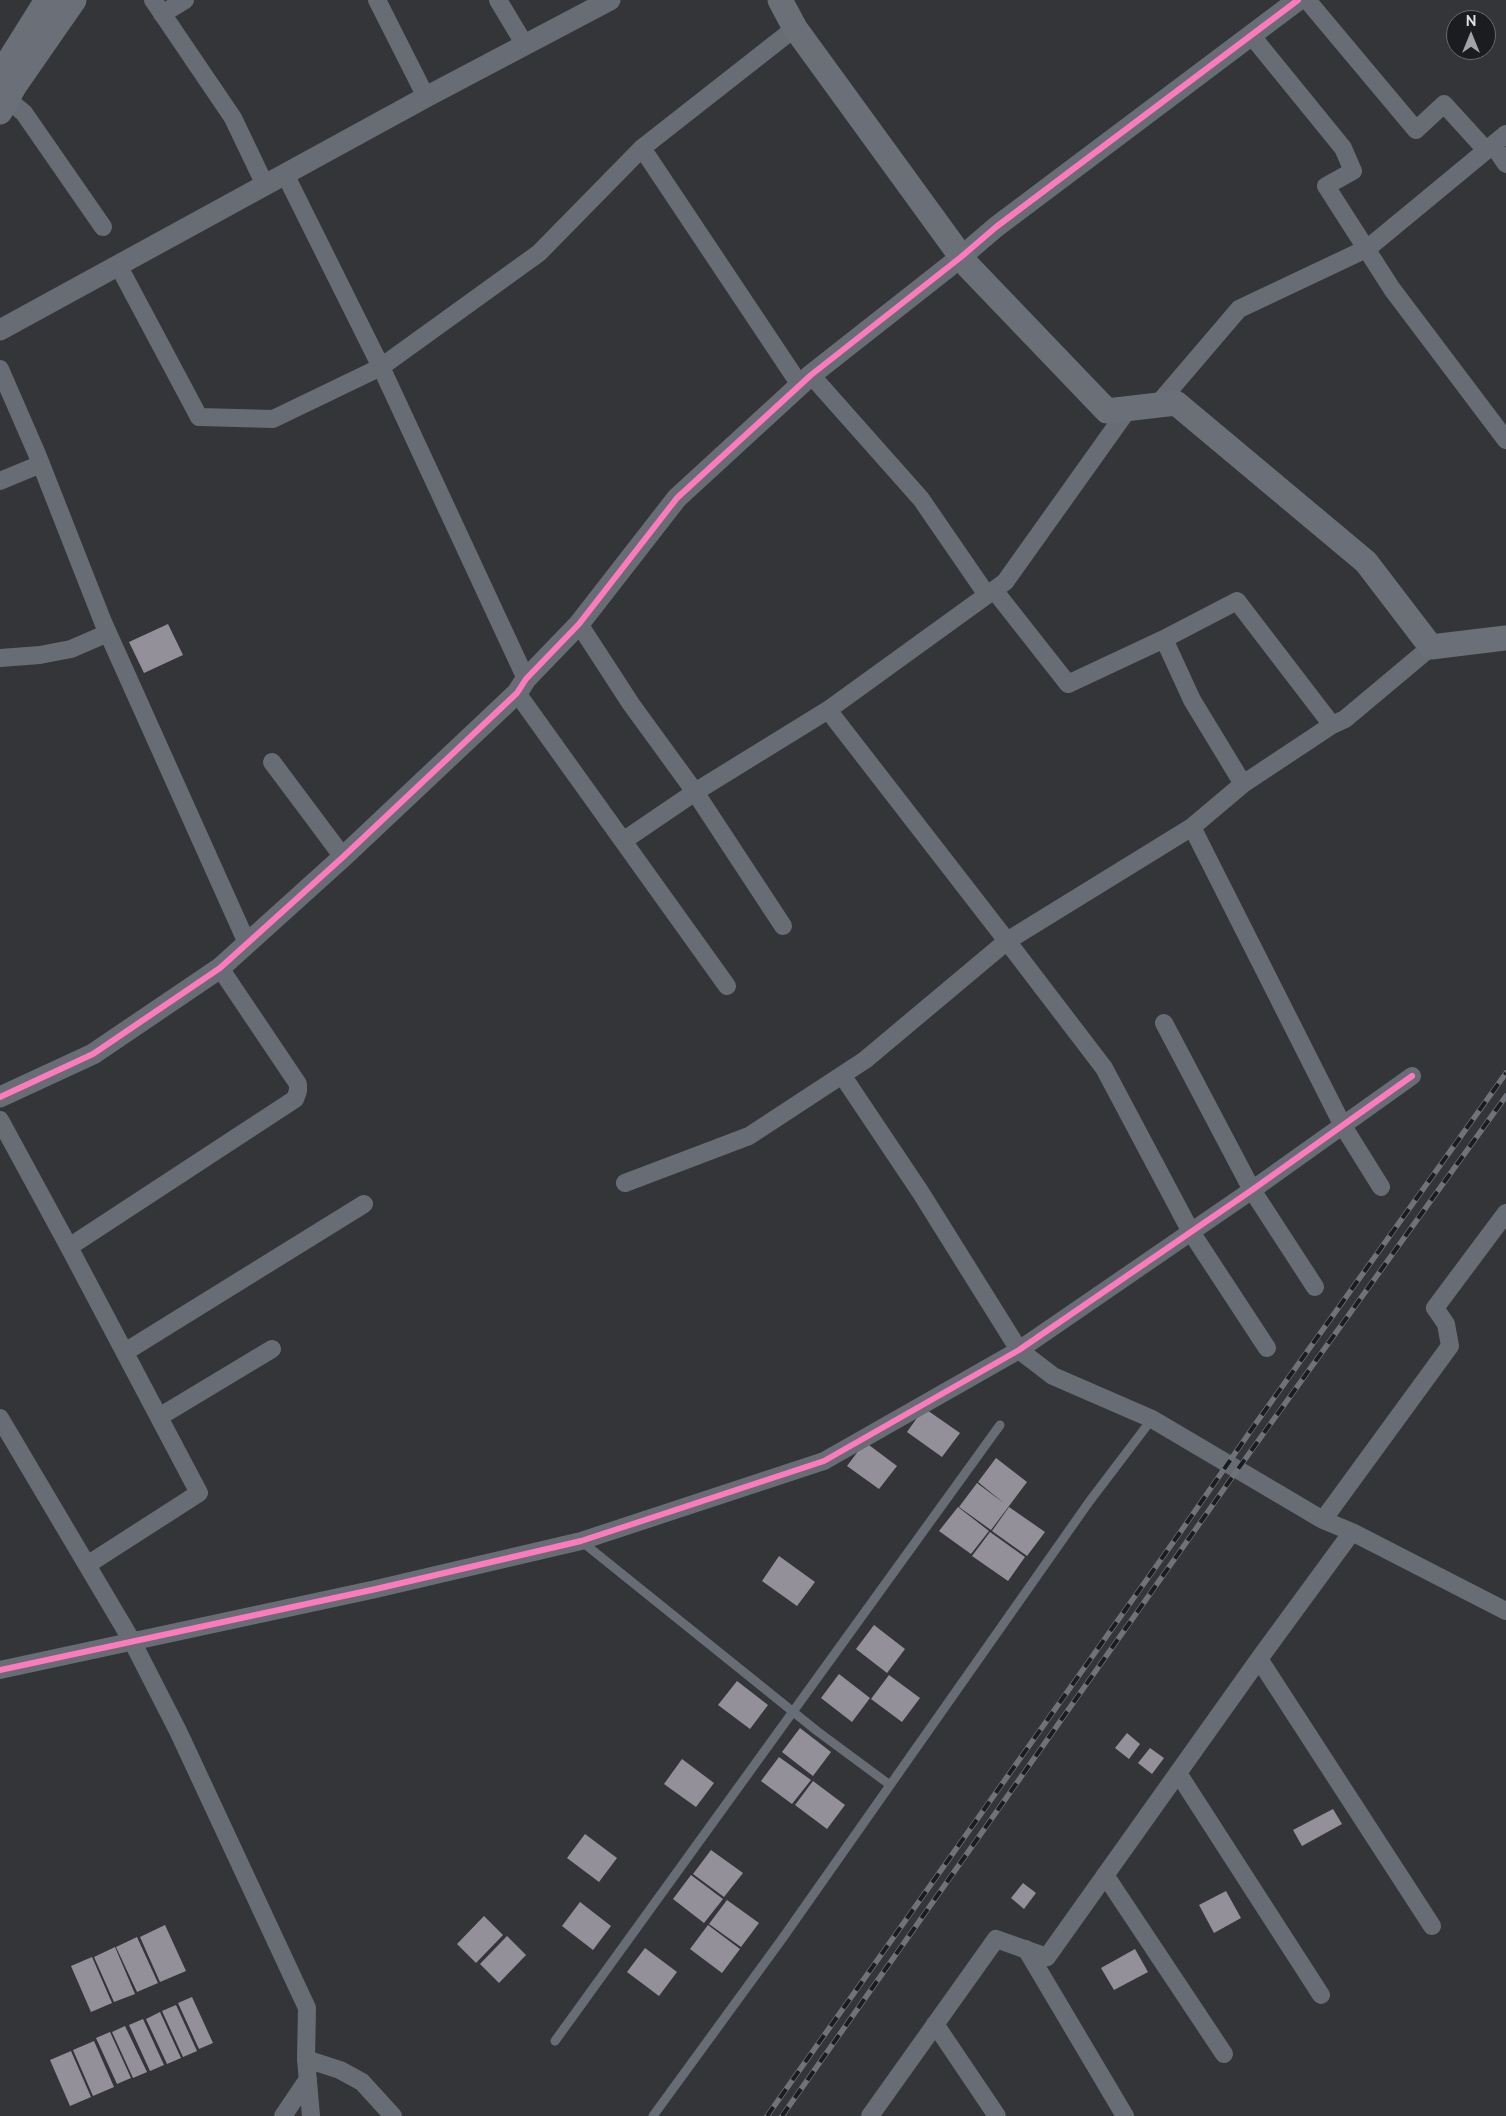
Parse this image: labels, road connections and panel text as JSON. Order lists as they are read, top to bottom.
{
  "north": "top"
}
